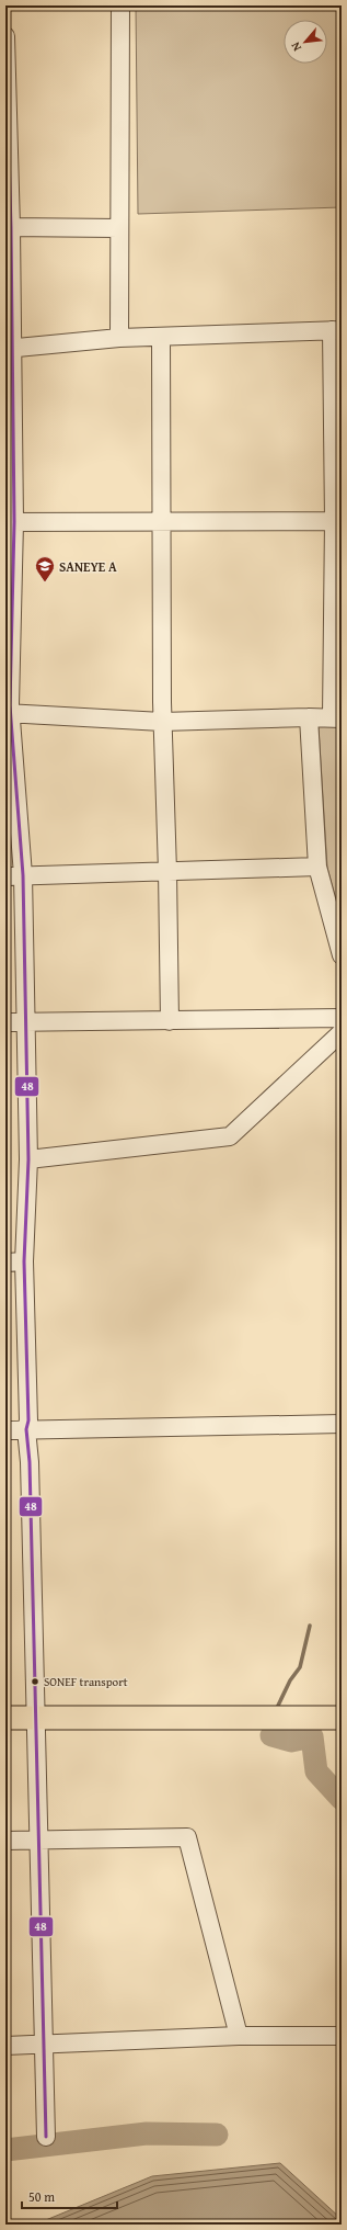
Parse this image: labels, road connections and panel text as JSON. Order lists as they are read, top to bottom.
{
  "places": {
    "school or university": ["SANEYE A"],
    "other": ["SONEF transport"]
  },
  "lines": ["transit line 48"],
  "scale_bar": "50 m",
  "north": "bottom left"
}
